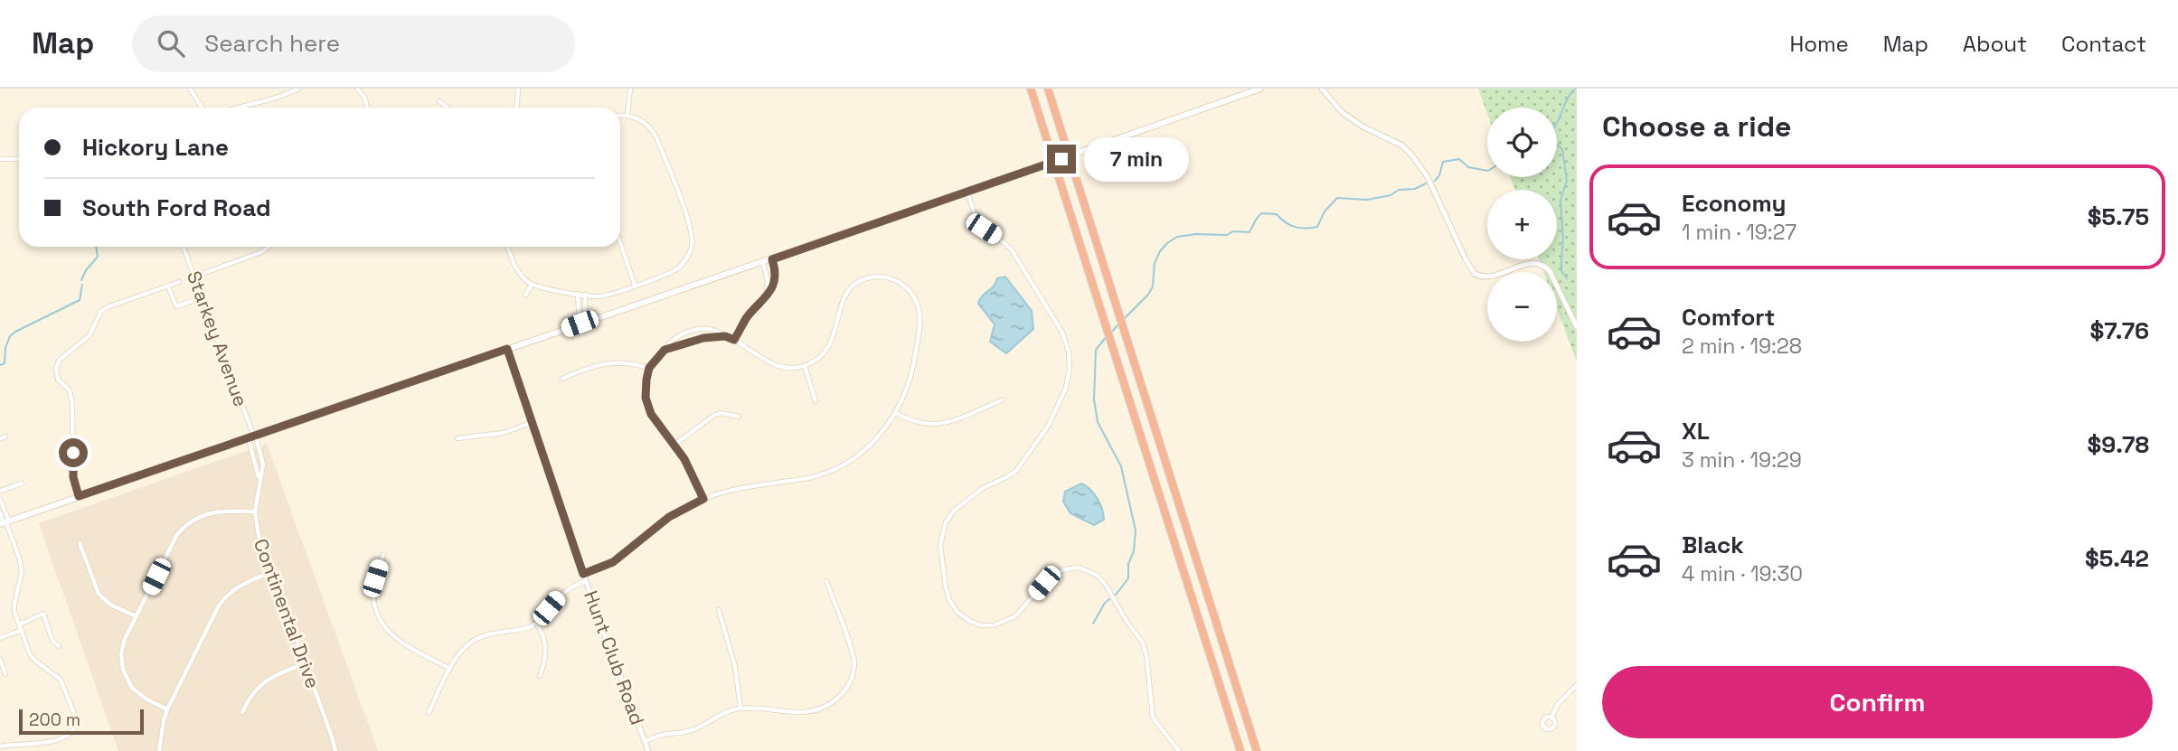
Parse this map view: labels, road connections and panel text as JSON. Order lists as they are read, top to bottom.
{
  "streets": {
    "street": ["Starkey Avenue", "Continental Drive", "Hunt Club Road"]
  },
  "crossings": [
    ["Starkey Avenue", "Continental Drive"]
  ],
  "scale_bar": "200 m",
  "page": {
    "header": "Map",
    "search": "Search here",
    "nav": [
      "Home",
      "Map",
      "About",
      "Contact"
    ],
    "heading": "Choose a ride",
    "map_buttons": ["+", "−"],
    "banner": ["Hickory Lane", "South Ford Road"],
    "bubble": "7 min",
    "list": [
      {
        "name": "Economy",
        "note": "1 min · 19:27",
        "value": "$5.75"
      },
      {
        "name": "Comfort",
        "note": "2 min · 19:28",
        "value": "$7.76"
      },
      {
        "name": "XL",
        "note": "3 min · 19:29",
        "value": "$9.78"
      },
      {
        "name": "Black",
        "note": "4 min · 19:30",
        "value": "$5.42"
      }
    ],
    "buttons": "Confirm",
    "scale": "200 m"
  }
}
